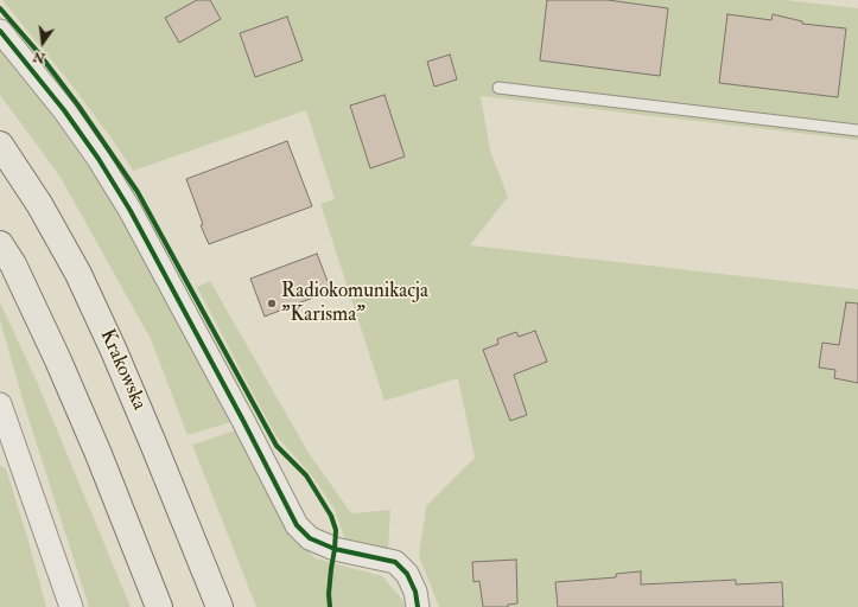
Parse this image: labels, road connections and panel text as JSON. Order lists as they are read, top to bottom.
{
  "streets": {
    "main road": ["Krakowska"]
  },
  "places": ["Radiokomunikacja \"Karisma\""],
  "north": "bottom"
}
